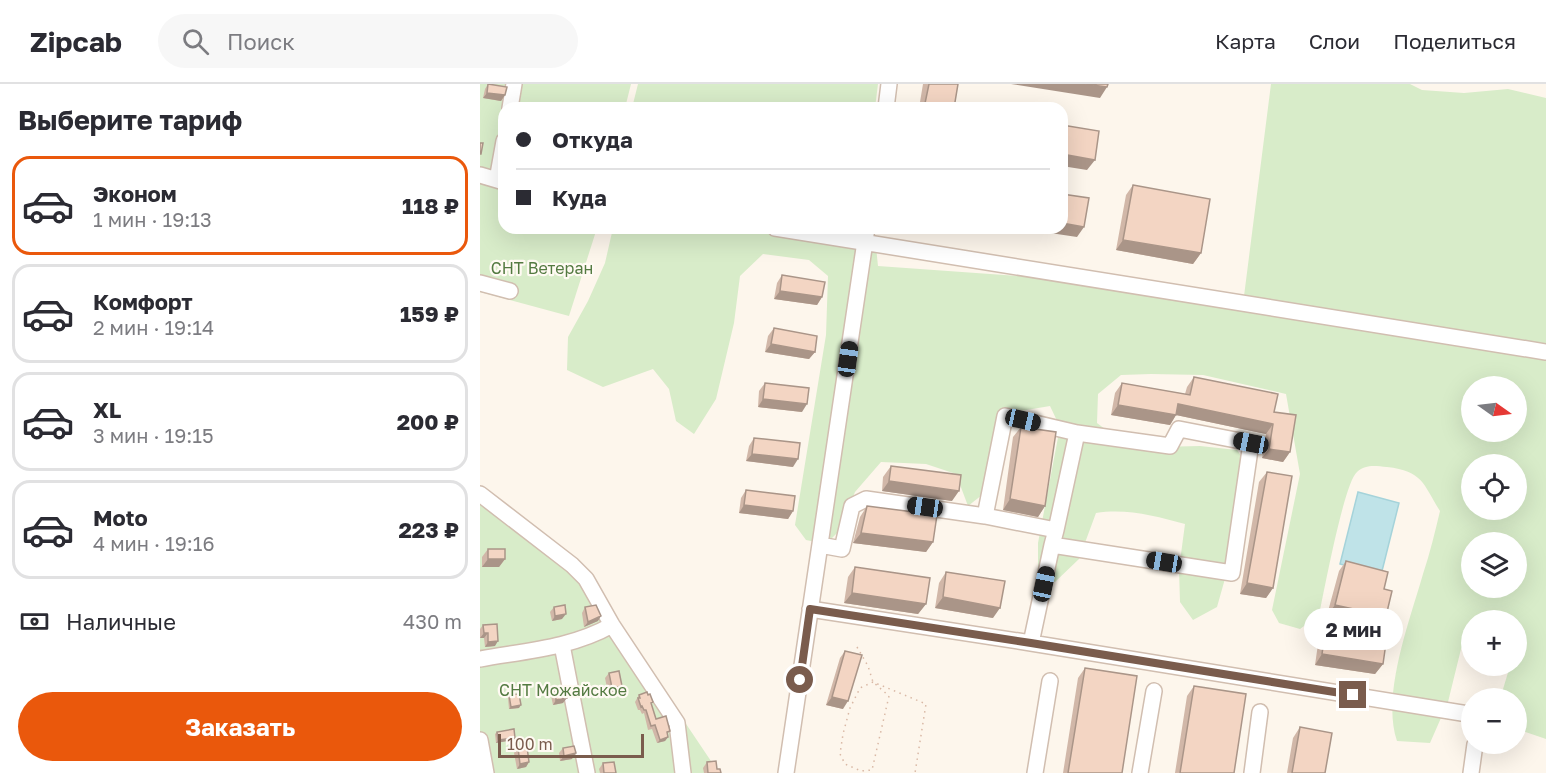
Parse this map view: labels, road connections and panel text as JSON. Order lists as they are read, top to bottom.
{
  "parks": ["СНТ Ветеран", "СНТ Можайское"],
  "scale_bar": "100 m",
  "north": "right",
  "page": {
    "header": "Zipcab",
    "search": "Поиск",
    "nav": ["Карта", "Слои", "Поделиться"],
    "heading": "Выберите тариф",
    "banner": ["Откуда", "Куда"],
    "list": [
      {
        "name": "Эконом",
        "note": "1 мин · 19:13",
        "value": "118 ₽"
      },
      {
        "name": "Комфорт",
        "note": "2 мин · 19:14",
        "value": "159 ₽"
      },
      {
        "name": "XL",
        "note": "3 мин · 19:15",
        "value": "200 ₽"
      },
      {
        "name": "Moto",
        "note": "4 мин · 19:16",
        "value": "223 ₽"
      }
    ],
    "map_buttons": ["+", "−"],
    "pay": ["Наличные", "430 m"],
    "bubble": "2 мин",
    "buttons": "Заказать",
    "scale": "100 m"
  }
}
